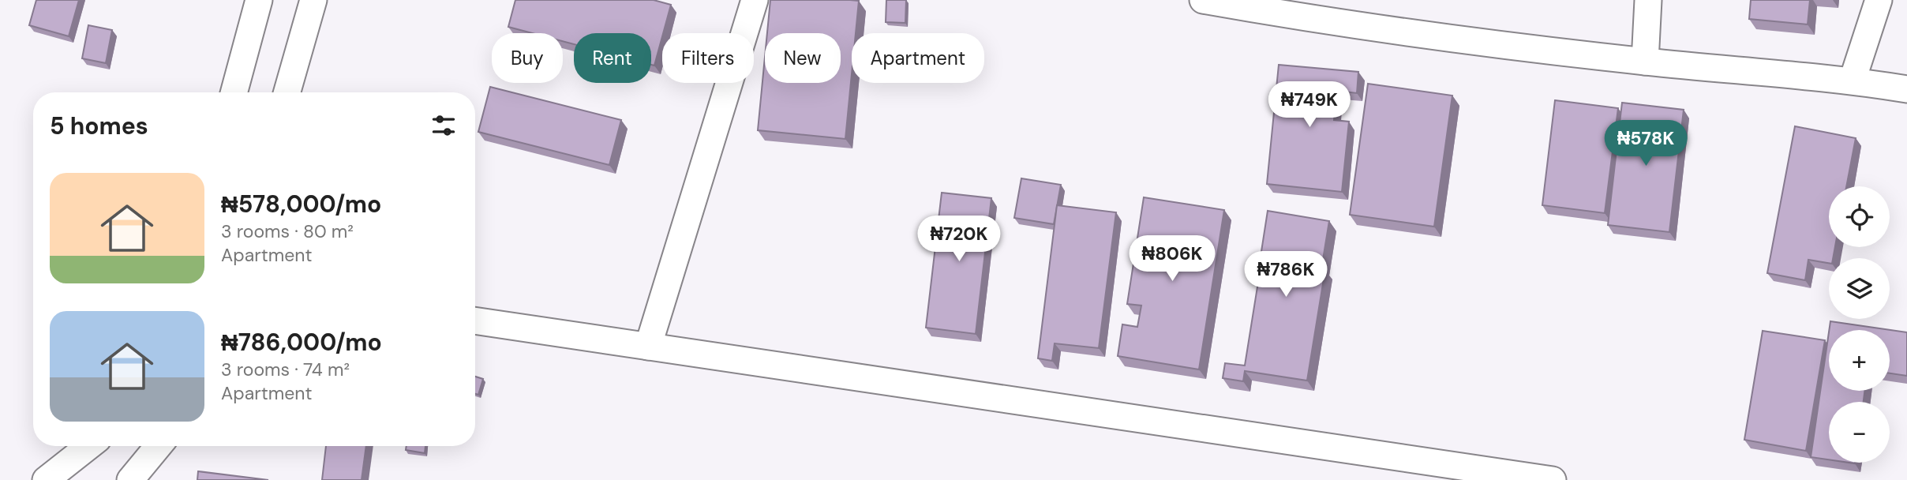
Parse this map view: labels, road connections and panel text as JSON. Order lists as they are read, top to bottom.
{
  "page": {
    "chip": [
      "Buy",
      "Rent",
      "Filters",
      "New",
      "Apartment"
    ],
    "price": [
      "₦749K",
      "₦578K",
      "₦720K",
      "₦806K",
      "₦786K"
    ],
    "heading": "5 homes",
    "list": [
      {
        "name": "₦578,000/mo",
        "note": "3 rooms · 80 m² · Apartment"
      },
      {
        "name": "₦786,000/mo",
        "note": "3 rooms · 74 m² · Apartment"
      }
    ],
    "map_buttons": ["+", "−"]
  }
}
